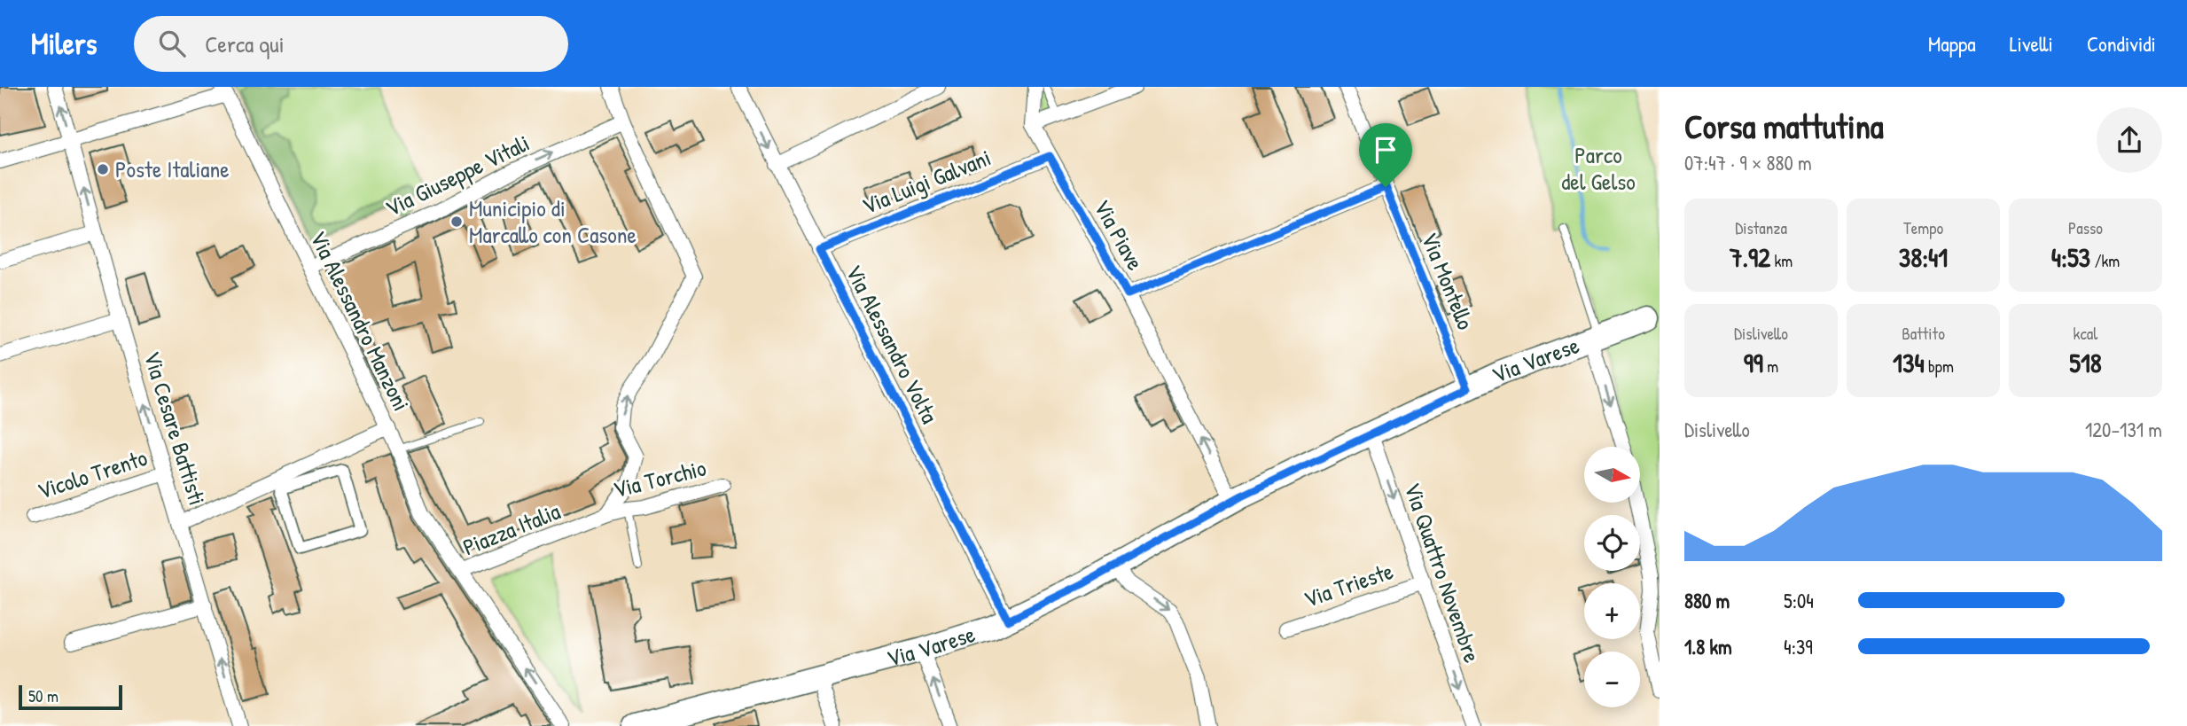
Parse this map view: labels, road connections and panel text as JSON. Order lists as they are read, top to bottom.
{
  "streets": {
    "main road": ["Via Varese"],
    "street": [
      "Via Giuseppe Vitali",
      "Via Luigi Galvani",
      "Via Piave",
      "Via Montello",
      "Via Alessandro Manzoni",
      "Via Alessandro Volta",
      "Via Cesare Battisti",
      "Vicolo Trento",
      "Via Torchio",
      "Piazza Italia",
      "Via Quattro Novembre",
      "Via Trieste"
    ]
  },
  "crossings": [
    ["Via Giuseppe Vitali", "Via Alessandro Manzoni"],
    ["Via Luigi Galvani", "Via Piave"],
    ["Via Luigi Galvani", "Via Alessandro Volta"],
    ["Via Piave", "Via Varese"],
    ["Via Montello", "Via Varese"],
    ["Via Alessandro Manzoni", "Piazza Italia"],
    ["Via Alessandro Volta", "Via Varese"],
    ["Via Varese", "Via Quattro Novembre"],
    ["Via Cesare Battisti", "Vicolo Trento"],
    ["Via Torchio", "Piazza Italia"],
    ["Via Quattro Novembre", "Via Trieste"]
  ],
  "one_way": [
    "Via Giuseppe Vitali",
    "Via Piave",
    "Via Cesare Battisti",
    "Piazza Italia",
    "Via Quattro Novembre"
  ],
  "parks": ["Parco del Gelso"],
  "places": ["Poste Italiane", "Municipio di Marcallo con Casone"],
  "scale_bar": "50 m",
  "north": "right",
  "page": {
    "header": "Milers",
    "search": "Cerca qui",
    "nav": ["Mappa", "Livelli", "Condividi"],
    "heading": ["Corsa mattutina", "07:47 · 9 × 880 m"],
    "stats": [
      ["Distanza", "7.92 km"],
      ["Tempo", "38:41"],
      ["Passo", "4:53 /km"],
      ["Dislivello", "99 m"],
      ["Battito", "134 bpm"],
      ["kcal", "518"]
    ],
    "chart": ["Dislivello", "120–131 m"],
    "map_buttons": ["+", "−"],
    "list": [
      {
        "name": "880 m",
        "note": "5:04"
      },
      {
        "name": "1.8 km",
        "note": "4:39"
      }
    ],
    "scale": "50 m"
  }
}
